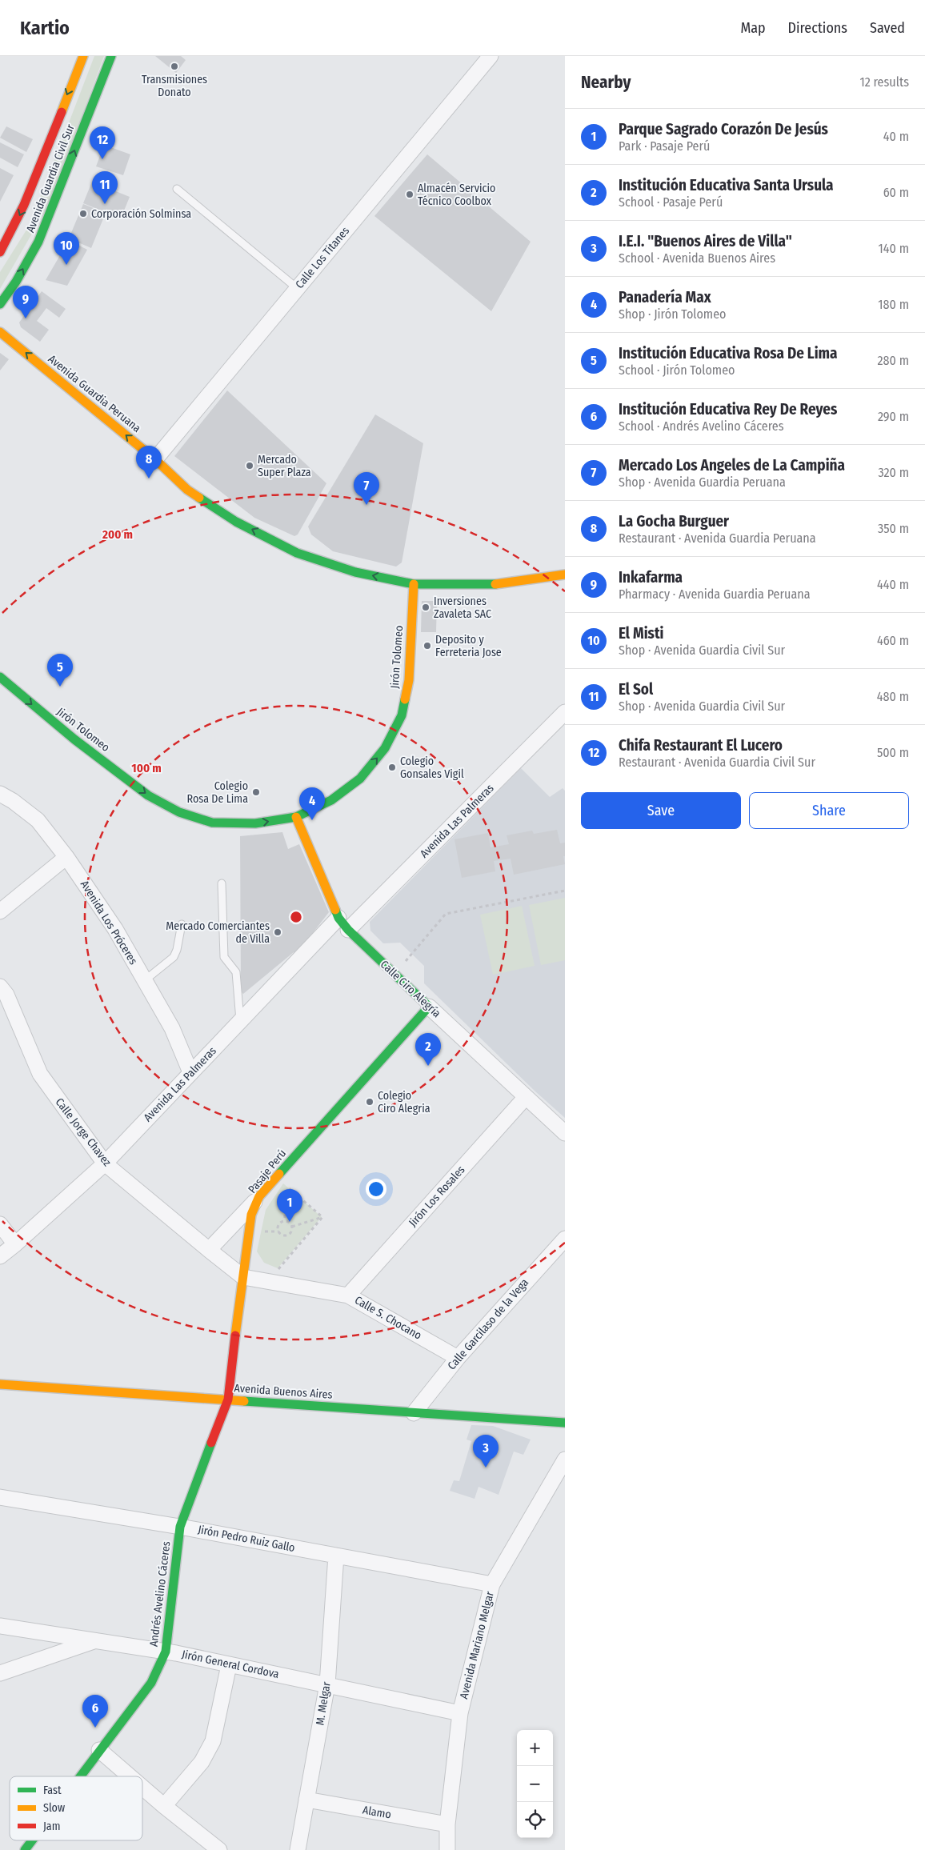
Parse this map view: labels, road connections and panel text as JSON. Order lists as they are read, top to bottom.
{
  "streets": {
    "street": [
      "Avenida Guardia Civil Sur",
      "Calle Los Titanes",
      "Avenida Guardia Peruana",
      "Jirón Tolomeo",
      "Avenida Las Palmeras",
      "Avenida Los Próceres",
      "Calle Ciro Alegría",
      "Calle Jorge Chavez",
      "Pasaje Perú",
      "Jirón Los Rosales",
      "Calle S. Chocano",
      "Calle Garcilaso de la Vega",
      "Avenida Buenos Aires",
      "Jirón Pedro Ruiz Gallo",
      "Andrés Avelino Cáceres",
      "Avenida Mariano Melgar",
      "Jirón General Cordova",
      "M. Melgar",
      "Alamo"
    ]
  },
  "crossings": [
    ["Calle Los Titanes", "Avenida Guardia Peruana"],
    ["Avenida Guardia Peruana", "Jirón Tolomeo"],
    ["Jirón Tolomeo", "Calle Ciro Alegría"],
    ["Avenida Las Palmeras", "Avenida Los Próceres"],
    ["Avenida Las Palmeras", "Calle Ciro Alegría"],
    ["Avenida Las Palmeras", "Calle Jorge Chavez"],
    ["Calle Ciro Alegría", "Pasaje Perú"],
    ["Calle Ciro Alegría", "Jirón Los Rosales"],
    ["Calle Jorge Chavez", "Pasaje Perú"],
    ["Calle Jorge Chavez", "Calle S. Chocano"],
    ["Pasaje Perú", "Calle S. Chocano"],
    ["Pasaje Perú", "Avenida Buenos Aires"],
    ["Pasaje Perú", "Andrés Avelino Cáceres"],
    ["Jirón Los Rosales", "Calle S. Chocano"],
    ["Calle S. Chocano", "Calle Garcilaso de la Vega"],
    ["Calle Garcilaso de la Vega", "Avenida Buenos Aires"],
    ["Avenida Buenos Aires", "Andrés Avelino Cáceres"],
    ["Jirón Pedro Ruiz Gallo", "Andrés Avelino Cáceres"],
    ["Jirón Pedro Ruiz Gallo", "Avenida Mariano Melgar"],
    ["Jirón Pedro Ruiz Gallo", "M. Melgar"],
    ["Andrés Avelino Cáceres", "Jirón General Cordova"],
    ["Avenida Mariano Melgar", "Jirón General Cordova"],
    ["Avenida Mariano Melgar", "Alamo"],
    ["Jirón General Cordova", "M. Melgar"],
    ["M. Melgar", "Alamo"]
  ],
  "one_way": ["Avenida Guardia Peruana"],
  "places": [
    "Transmisiones Donato",
    "Almacén Servicio Técnico Coolbox",
    "Corporación Solminsa",
    "Mercado Super Plaza",
    "Inversiones Zavaleta SAC",
    "Deposito y Ferreteria Jose",
    "Colegio Gonsales Vigil",
    "Colegio Rosa De Lima",
    "Mercado Comerciantes de Villa",
    "Colegio Ciro Alegria"
  ],
  "legend": ["Fast", "Slow", "Jam"],
  "page": {
    "header": "Kartio",
    "nav": ["Map", "Directions", "Saved"],
    "heading": ["Nearby", "12 results"],
    "list": [
      {
        "mark": "1",
        "name": "Parque Sagrado Corazón De Jesús",
        "note": "Park · Pasaje Perú",
        "value": "40 m"
      },
      {
        "mark": "2",
        "name": "Institución Educativa Santa Ursula",
        "note": "School · Pasaje Perú",
        "value": "60 m"
      },
      {
        "mark": "3",
        "name": "I.E.I. \"Buenos Aires de Villa\"",
        "note": "School · Avenida Buenos Aires",
        "value": "140 m"
      },
      {
        "mark": "4",
        "name": "Panadería Max",
        "note": "Shop · Jirón Tolomeo",
        "value": "180 m"
      },
      {
        "mark": "5",
        "name": "Institución Educativa Rosa De Lima",
        "note": "School · Jirón Tolomeo",
        "value": "280 m"
      },
      {
        "mark": "6",
        "name": "Institución Educativa Rey De Reyes",
        "note": "School · Andrés Avelino Cáceres",
        "value": "290 m"
      },
      {
        "mark": "7",
        "name": "Mercado Los Angeles de La Campiña",
        "note": "Shop · Avenida Guardia Peruana",
        "value": "320 m"
      },
      {
        "mark": "8",
        "name": "La Gocha Burguer",
        "note": "Restaurant · Avenida Guardia Peruana",
        "value": "350 m"
      },
      {
        "mark": "9",
        "name": "Inkafarma",
        "note": "Pharmacy · Avenida Guardia Peruana",
        "value": "440 m"
      },
      {
        "mark": "10",
        "name": "El Misti",
        "note": "Shop · Avenida Guardia Civil Sur",
        "value": "460 m"
      },
      {
        "mark": "11",
        "name": "El Sol",
        "note": "Shop · Avenida Guardia Civil Sur",
        "value": "480 m"
      },
      {
        "mark": "12",
        "name": "Chifa Restaurant El Lucero",
        "note": "Restaurant · Avenida Guardia Civil Sur",
        "value": "500 m"
      }
    ],
    "pins": [
      "12",
      "11",
      "10",
      "9",
      "8",
      "7",
      "5",
      "4",
      "2",
      "1",
      "3",
      "6"
    ],
    "buttons": ["Save", "Share"],
    "map_buttons": ["+", "−"]
  },
  "rings": ["200 m", "100 m"]
}
